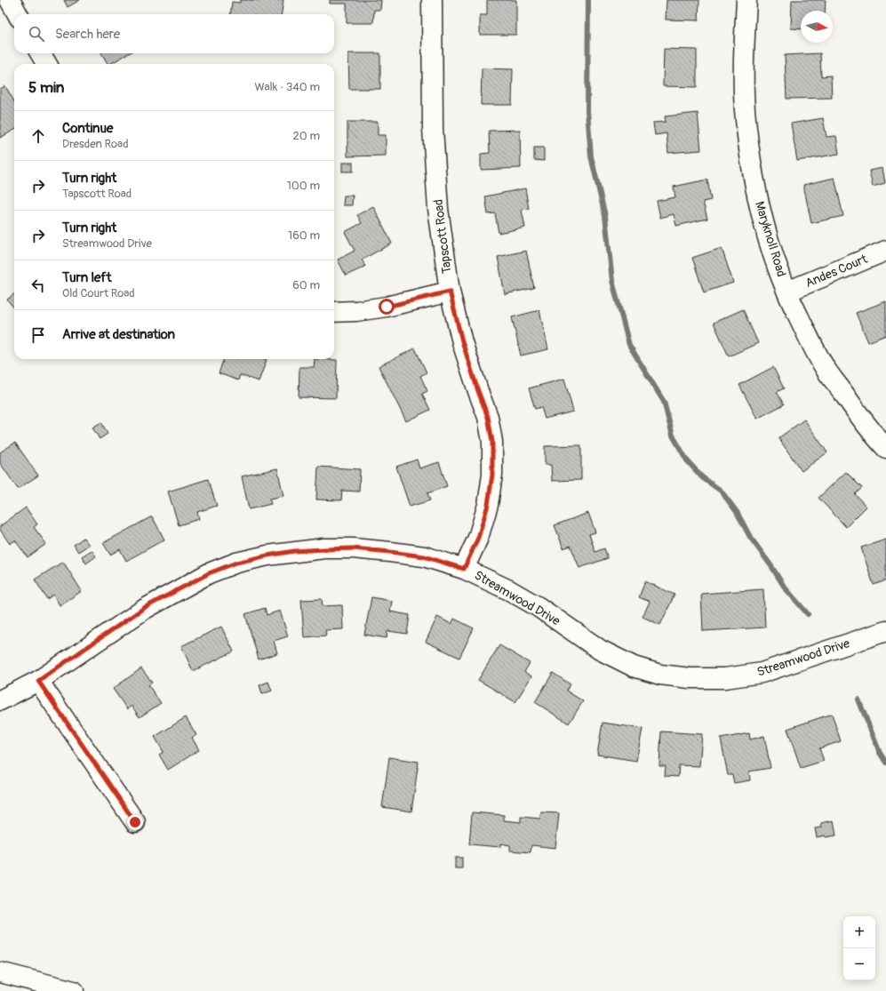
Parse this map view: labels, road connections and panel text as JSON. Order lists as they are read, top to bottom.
{
  "streets": {
    "main road": [
      "Tapscott Road",
      "Maryknoll Road",
      "Andes Court",
      "Streamwood Drive"
    ]
  },
  "crossings": [
    ["Tapscott Road", "Streamwood Drive"],
    ["Maryknoll Road", "Andes Court"]
  ],
  "north": "right",
  "page": {
    "search": "Search here",
    "heading": ["5 min", "Walk · 340 m"],
    "list": [
      ["Continue", "Dresden Road", "20 m"],
      ["Turn right", "Tapscott Road", "100 m"],
      ["Turn right", "Streamwood Drive", "160 m"],
      ["Turn left", "Old Court Road", "60 m"],
      "Arrive at destination"
    ],
    "map_buttons": ["+", "−"]
  }
}
